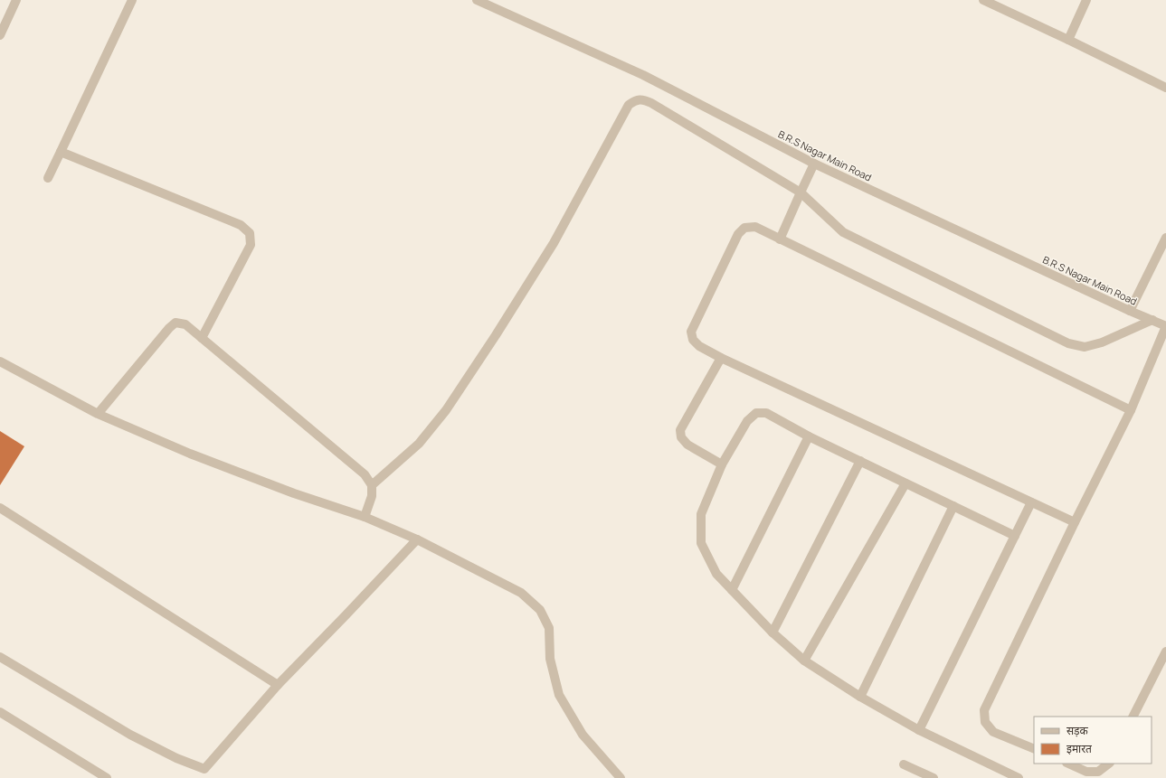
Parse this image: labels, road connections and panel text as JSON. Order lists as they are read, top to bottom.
{
  "streets": {
    "street": ["B.R.S Nagar Main Road"]
  },
  "legend": ["सड़क", "इमारत"]
}
